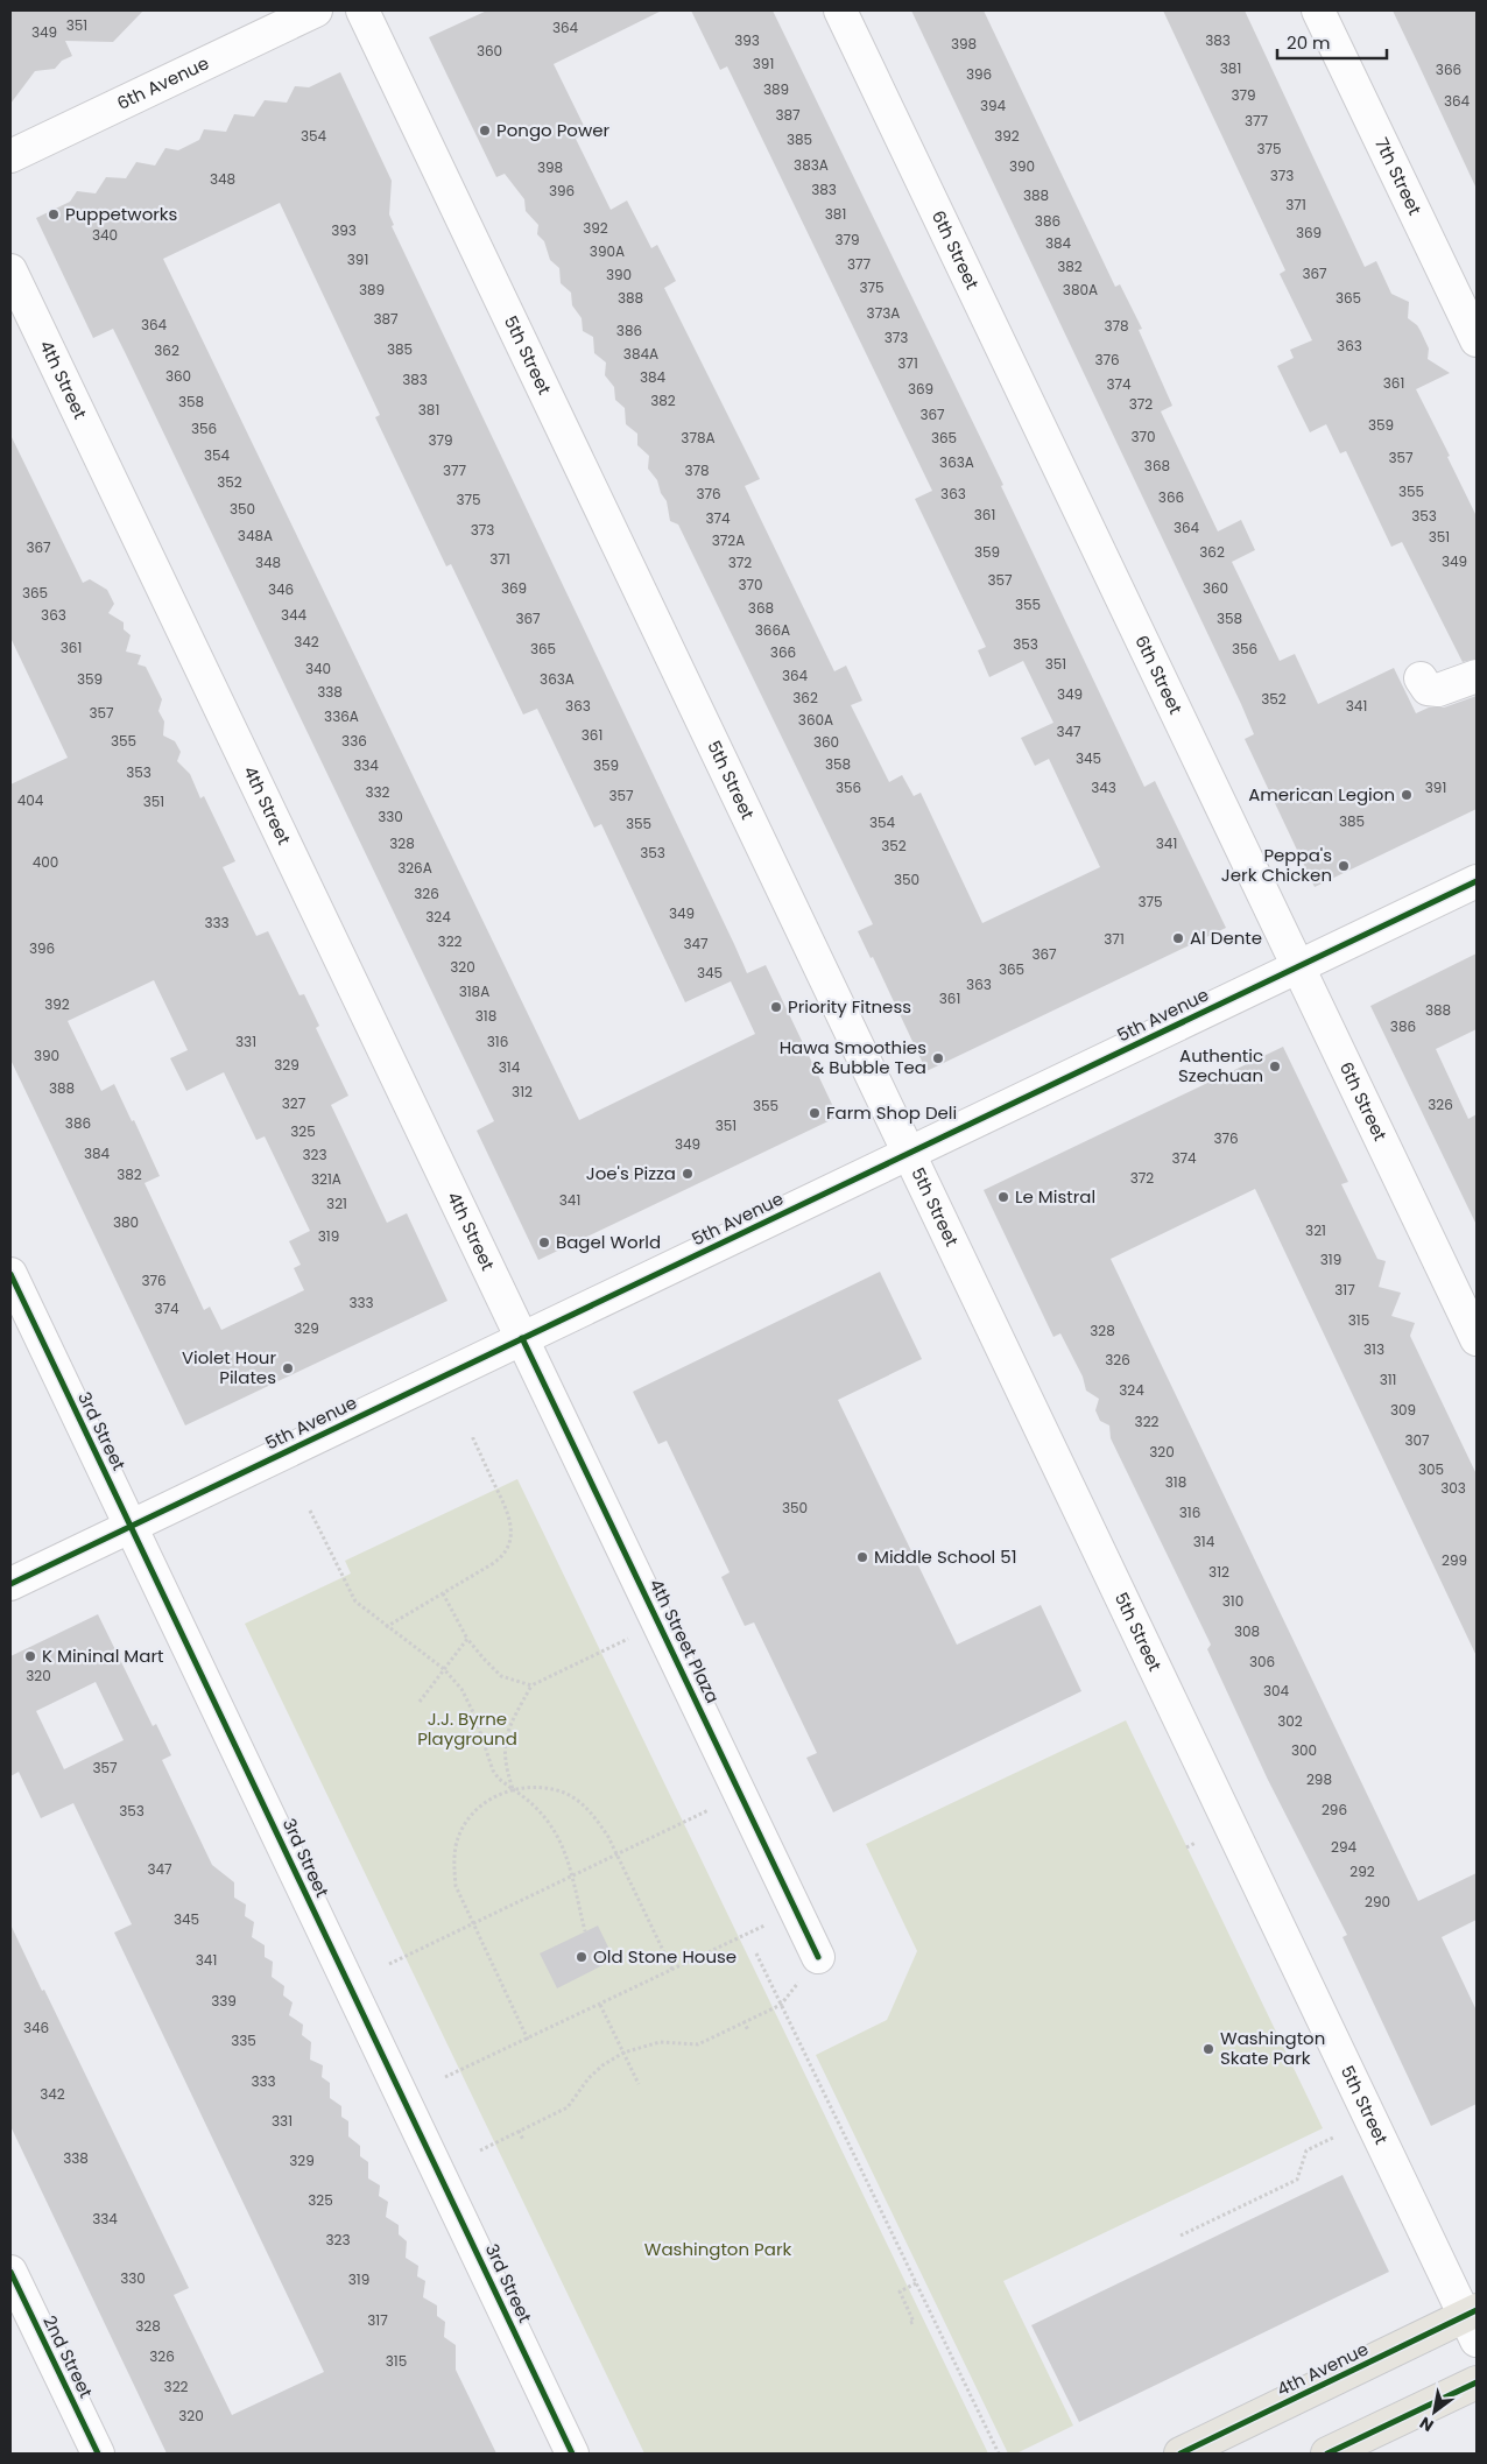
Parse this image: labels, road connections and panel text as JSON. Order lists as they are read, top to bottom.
{
  "streets": {
    "main road": ["4th Avenue"],
    "street": [
      "6th Avenue",
      "7th Street",
      "6th Street",
      "5th Street",
      "4th Street",
      "5th Avenue",
      "3rd Street",
      "4th Street Plaza",
      "2nd Street"
    ]
  },
  "crossings": [
    ["6th Street", "5th Avenue"],
    ["5th Street", "5th Avenue"],
    ["5th Street", "4th Avenue"],
    ["4th Street", "5th Avenue"],
    ["4th Street", "4th Street Plaza"],
    ["5th Avenue", "3rd Street"],
    ["5th Avenue", "4th Street Plaza"]
  ],
  "parks": ["J.J. Byrne Playground", "Washington Park"],
  "places": [
    "Pongo Power",
    "Puppetworks",
    "American Legion",
    "Peppa's Jerk Chicken",
    "Al Dente",
    "Priority Fitness",
    "Hawa Smoothies & Bubble Tea",
    "Authentic Szechuan",
    "Farm Shop Deli",
    "Joe's Pizza",
    "Le Mistral",
    "Bagel World",
    "Violet Hour Pilates",
    "Middle School 51",
    "K Mininal Mart",
    "Old Stone House",
    "Washington Skate Park"
  ],
  "house_numbers": [
    "351",
    "364",
    "349",
    "393",
    "383",
    "398",
    "360",
    "391",
    "381",
    "366",
    "396",
    "389",
    "379",
    "364",
    "394",
    "387",
    "377",
    "354",
    "392",
    "385",
    "375",
    "383A",
    "390",
    "398",
    "373",
    "348",
    "383",
    "396",
    "388",
    "371",
    "381",
    "386",
    "392",
    "393",
    "369",
    "340",
    "379",
    "384",
    "390A",
    "391",
    "377",
    "382",
    "367",
    "390",
    "375",
    "389",
    "380A",
    "388",
    "365",
    "373A",
    "387",
    "364",
    "378",
    "386",
    "373",
    "363",
    "385",
    "362",
    "384A",
    "376",
    "371",
    "360",
    "384",
    "383",
    "361",
    "374",
    "369",
    "382",
    "358",
    "372",
    "381",
    "367",
    "359",
    "356",
    "370",
    "378A",
    "365",
    "379",
    "354",
    "357",
    "363A",
    "368",
    "377",
    "378",
    "352",
    "355",
    "376",
    "363",
    "366",
    "375",
    "350",
    "361",
    "353",
    "374",
    "364",
    "373",
    "348A",
    "351",
    "372A",
    "367",
    "359",
    "362",
    "371",
    "349",
    "348",
    "372",
    "357",
    "370",
    "369",
    "360",
    "346",
    "365",
    "355",
    "368",
    "363",
    "344",
    "367",
    "358",
    "366A",
    "342",
    "353",
    "361",
    "365",
    "356",
    "366",
    "351",
    "340",
    "364",
    "359",
    "363A",
    "338",
    "349",
    "362",
    "352",
    "363",
    "341",
    "357",
    "336A",
    "360A",
    "347",
    "361",
    "355",
    "336",
    "360",
    "345",
    "358",
    "334",
    "359",
    "353",
    "356",
    "343",
    "391",
    "332",
    "357",
    "404",
    "351",
    "330",
    "385",
    "354",
    "355",
    "328",
    "341",
    "352",
    "353",
    "400",
    "326A",
    "350",
    "326",
    "375",
    "349",
    "324",
    "333",
    "371",
    "322",
    "347",
    "396",
    "367",
    "320",
    "365",
    "345",
    "363",
    "318A",
    "361",
    "392",
    "388",
    "318",
    "386",
    "331",
    "316",
    "390",
    "329",
    "314",
    "388",
    "312",
    "327",
    "326",
    "355",
    "386",
    "351",
    "325",
    "376",
    "349",
    "384",
    "323",
    "374",
    "382",
    "372",
    "321A",
    "341",
    "321",
    "380",
    "321",
    "319",
    "319",
    "376",
    "317",
    "333",
    "374",
    "315",
    "329",
    "328",
    "313",
    "326",
    "311",
    "324",
    "309",
    "322",
    "307",
    "320",
    "305",
    "318",
    "303",
    "350",
    "316",
    "314",
    "299",
    "312",
    "310",
    "308",
    "306",
    "320",
    "304",
    "302",
    "300",
    "357",
    "298",
    "296",
    "353",
    "294",
    "347",
    "292",
    "290",
    "345",
    "341",
    "339",
    "346",
    "335",
    "333",
    "342",
    "331",
    "338",
    "329",
    "325",
    "334",
    "323",
    "330",
    "319",
    "317",
    "328",
    "326",
    "315",
    "322",
    "320"
  ],
  "scale_bar": "20 m",
  "north": "bottom left"
}
